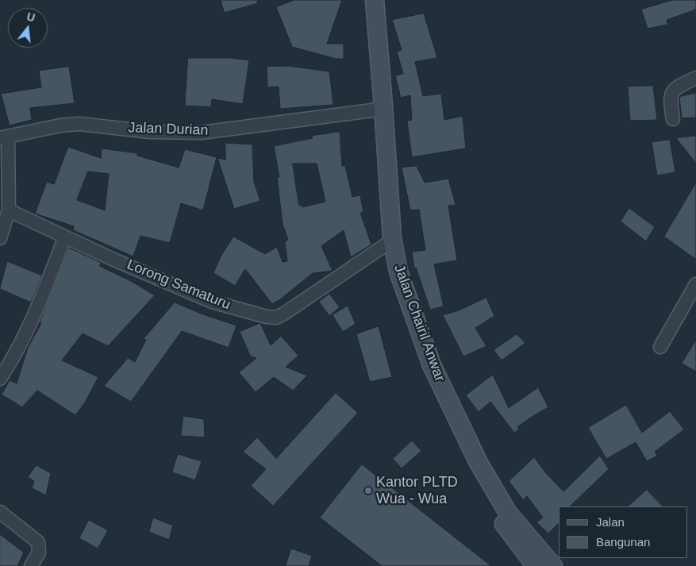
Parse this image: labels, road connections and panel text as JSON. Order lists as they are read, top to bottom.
{
  "streets": {
    "main road": ["Jalan Chairil Anwar"],
    "street": ["Jalan Durian", "Lorong Samaturu"]
  },
  "crossings": [
    ["Jalan Durian", "Jalan Chairil Anwar"],
    ["Lorong Samaturu", "Jalan Chairil Anwar"]
  ],
  "places": ["Kantor PLTD Wua - Wua"],
  "legend": ["Jalan", "Bangunan"],
  "north": "top"
}
